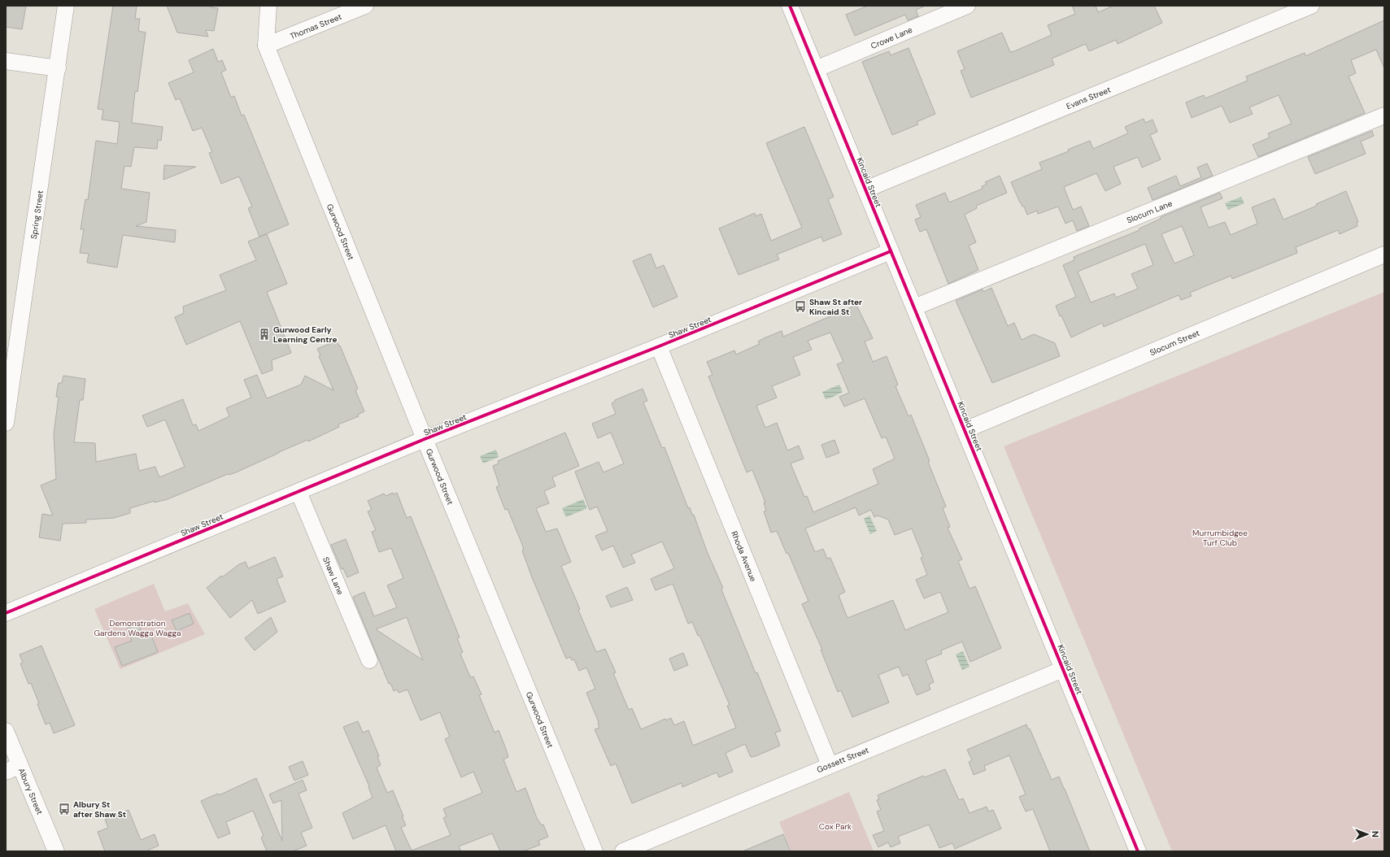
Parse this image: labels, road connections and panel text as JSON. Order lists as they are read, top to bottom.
{
  "streets": {
    "street": [
      "Thomas Street",
      "Crowe Lane",
      "Evans Street",
      "Kincaid Street",
      "Slocum Lane",
      "Spring Street",
      "Gurwood Street",
      "Shaw Street",
      "Slocum Street",
      "Rhoda Avenue",
      "Shaw Lane",
      "Gossett Street",
      "Albury Street"
    ]
  },
  "crossings": [
    ["Thomas Street", "Gurwood Street"],
    ["Crowe Lane", "Kincaid Street"],
    ["Evans Street", "Kincaid Street"],
    ["Kincaid Street", "Slocum Lane"],
    ["Kincaid Street", "Shaw Street"],
    ["Kincaid Street", "Slocum Street"],
    ["Kincaid Street", "Gossett Street"],
    ["Gurwood Street", "Shaw Street"],
    ["Shaw Street", "Rhoda Avenue"],
    ["Shaw Street", "Shaw Lane"],
    ["Rhoda Avenue", "Gossett Street"]
  ],
  "parks": ["Murrumbidgee Turf Club", "Demonstration Gardens Wagga Wagga", "Cox Park"],
  "places": {
    "bus stop": ["Shaw St after Kincaid St", "Albury St after Shaw St"],
    "building": ["Gurwood Early Learning Centre"]
  },
  "north": "right"
}
